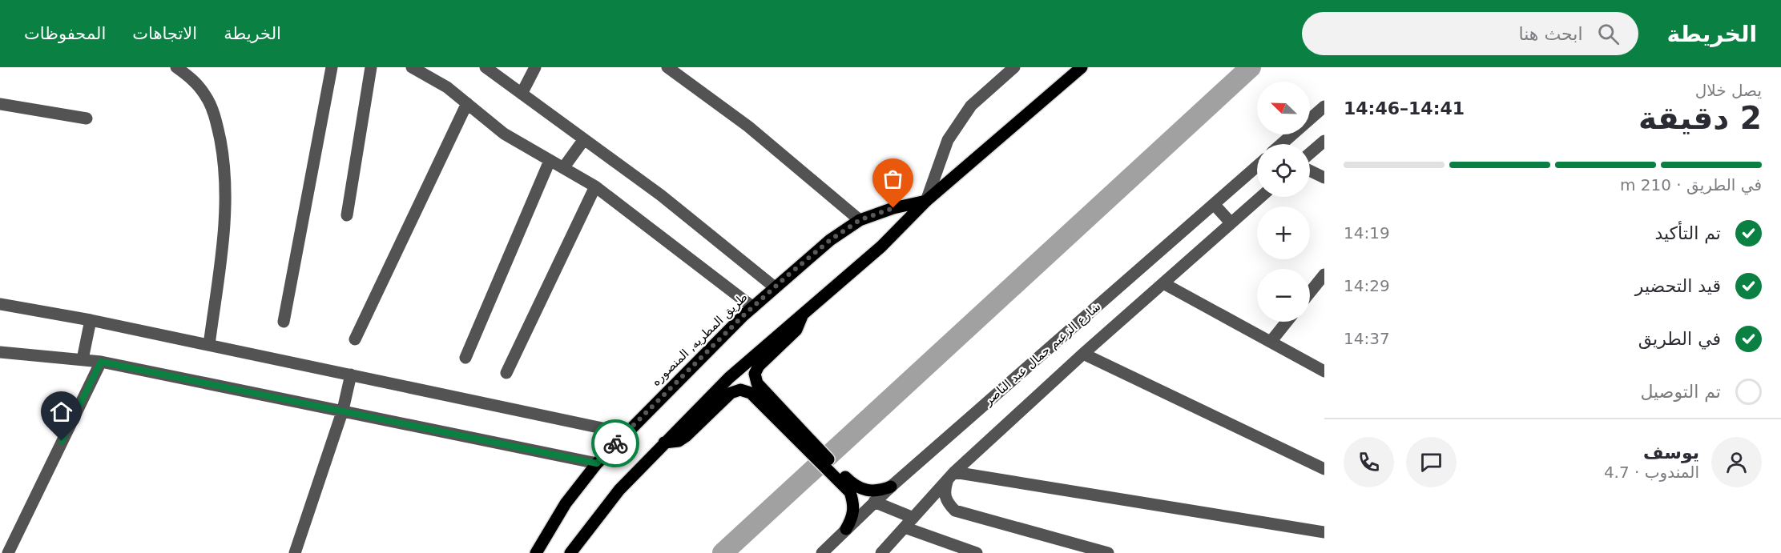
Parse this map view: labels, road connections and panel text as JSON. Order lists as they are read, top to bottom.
{
  "streets": {
    "main road": ["طريق المطريه, المنصوره"],
    "street": ["شارع الزعيم جمال عبد الناصر"]
  },
  "north": "top left",
  "page": {
    "header": "الخريطة",
    "search": "ابحث هنا",
    "nav": ["الخريطة", "الاتجاهات", "المحفوظات"],
    "heading": ["2 دقيقة", "يصل خلال", "14:41–14:46"],
    "panel": ["يوسف", "المندوب · 4.7"],
    "map_buttons": ["+", "−"],
    "bar": "في الطريق · 210 m",
    "list": [
      ["تم التأكيد", "14:19"],
      ["قيد التحضير", "14:29"],
      ["في الطريق", "14:37"],
      "تم التوصيل"
    ]
  }
}
